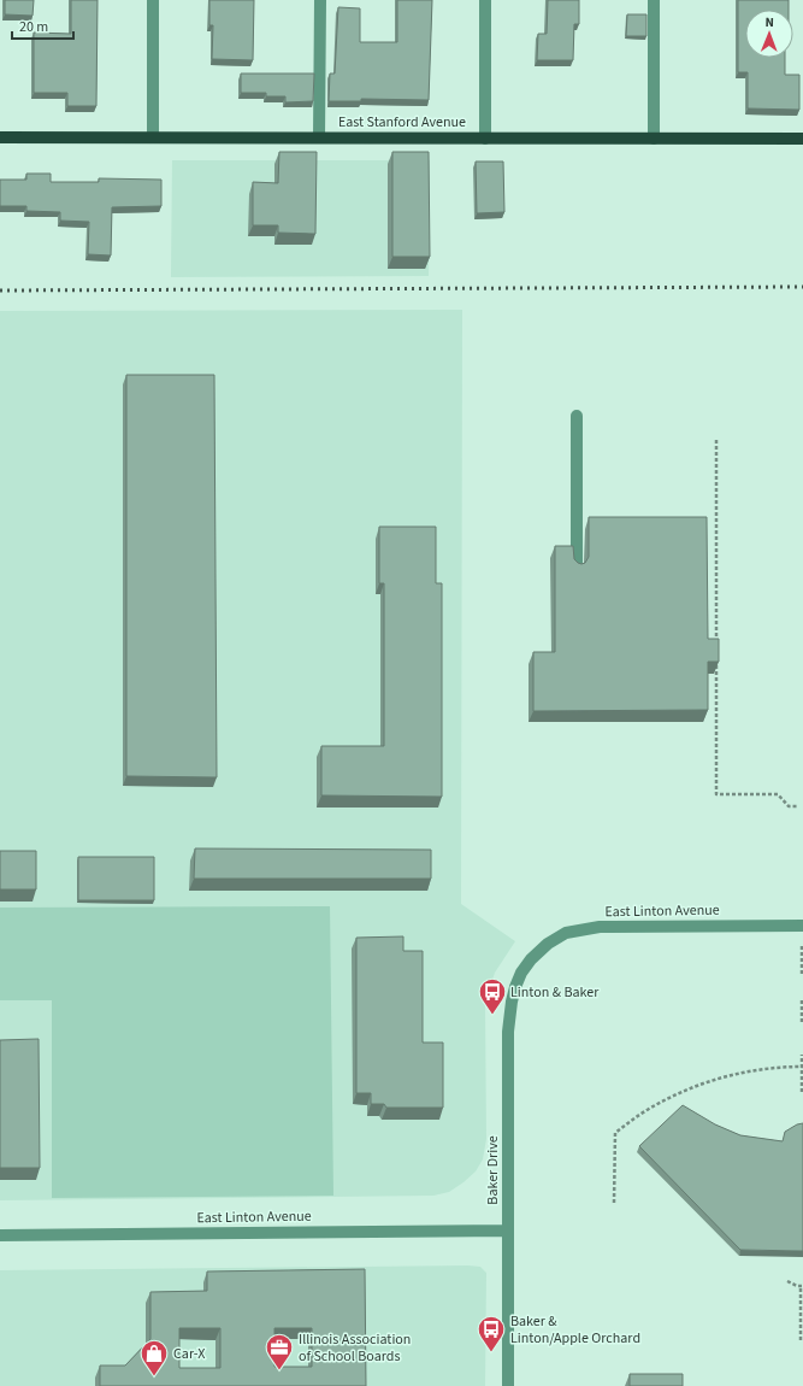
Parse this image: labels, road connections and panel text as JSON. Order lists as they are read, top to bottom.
{
  "streets": {
    "main road": ["East Stanford Avenue"],
    "street": ["East Linton Avenue", "Baker Drive"]
  },
  "crossings": [
    ["East Linton Avenue", "Baker Drive"]
  ],
  "places": {
    "bus stop": ["Linton & Baker", "Baker & Linton/Apple Orchard"],
    "office": ["Illinois Association of School Boards"],
    "shop": ["Car-X"]
  },
  "scale_bar": "20 m",
  "north": "top"
}
